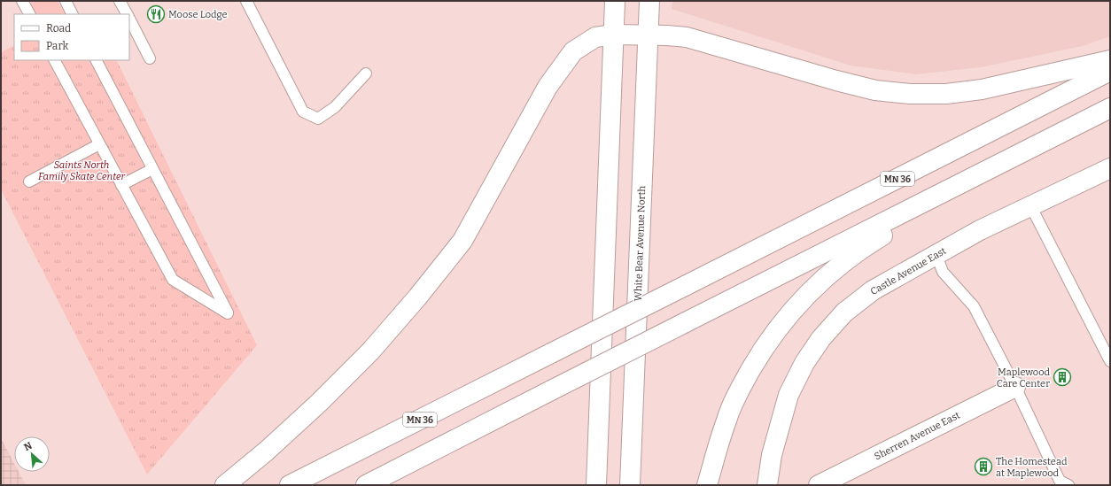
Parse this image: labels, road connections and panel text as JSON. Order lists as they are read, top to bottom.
{
  "streets": {
    "main road": [
      "MN 36",
      "White Bear Avenue North",
      "Castle Avenue East",
      "Sherren Avenue East"
    ]
  },
  "parks": ["Saints North Family Skate Center"],
  "places": {
    "restaurant": ["Moose Lodge"],
    "building": ["Maplewood Care Center", "The Homestead at Maplewood"]
  },
  "legend": ["Road", "Park"],
  "north": "top left"
}
